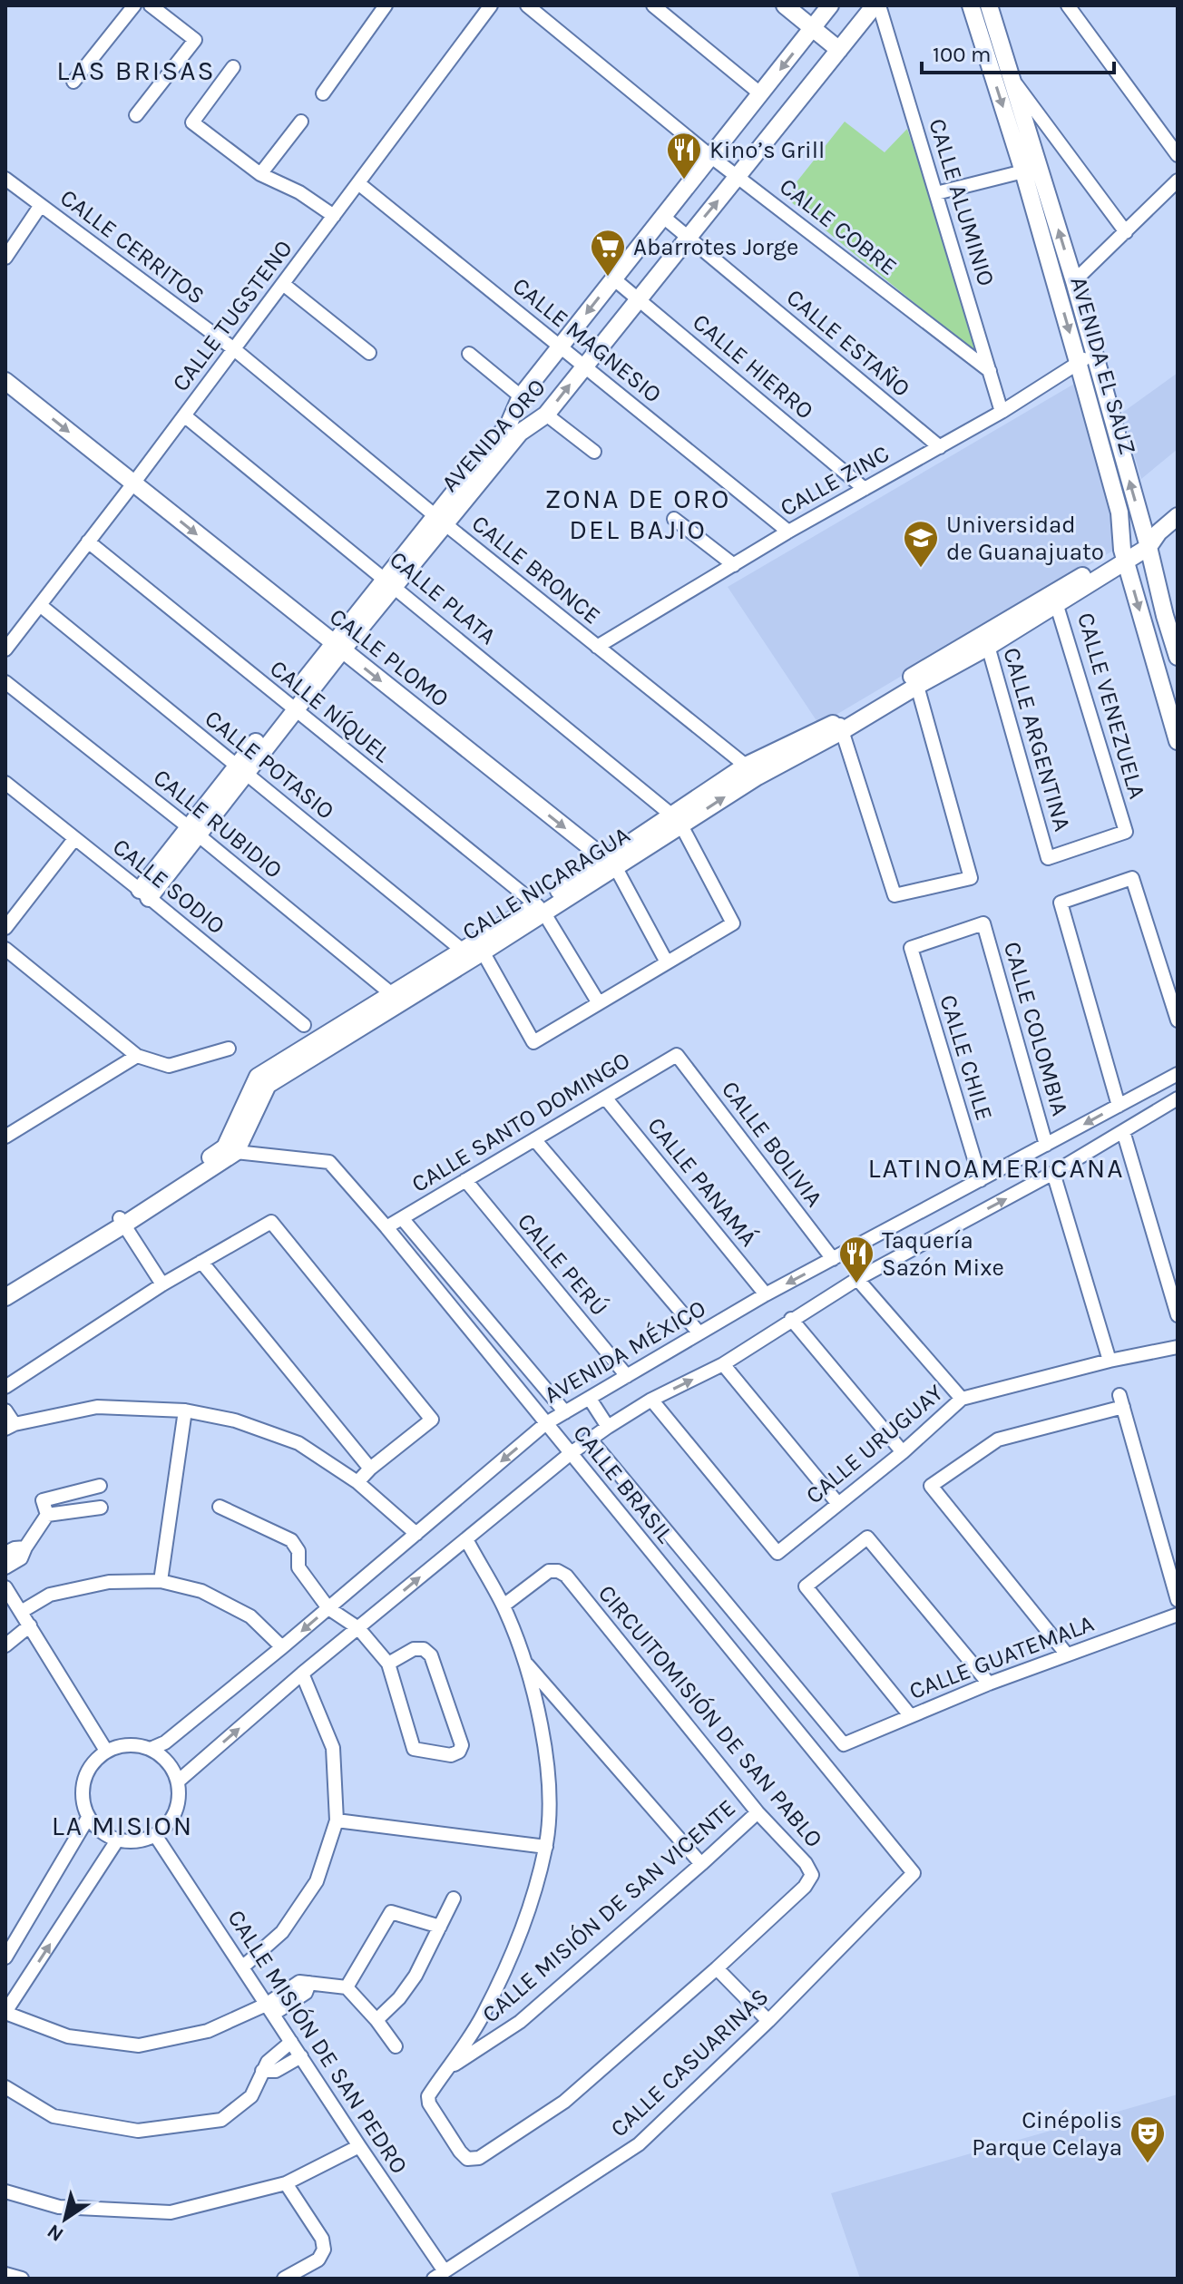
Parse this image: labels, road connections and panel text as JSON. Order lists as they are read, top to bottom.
{
  "streets": {
    "main road": [
      "AVENIDA EL SAUZ",
      "AVENIDA ORO",
      "CALLE PLOMO",
      "CALLE NICARAGUA"
    ],
    "street": [
      "CALLE ALUMINIO",
      "CALLE COBRE",
      "CALLE CERRITOS",
      "CALLE TUGSTENO",
      "CALLE MAGNESIO",
      "CALLE ESTAÑO",
      "CALLE HIERRO",
      "CALLE ZINC",
      "CALLE BRONCE",
      "CALLE PLATA",
      "CALLE VENEZUELA",
      "CALLE NÍQUEL",
      "CALLE ARGENTINA",
      "CALLE POTASIO",
      "CALLE RUBIDIO",
      "CALLE SODIO",
      "CALLE COLOMBIA",
      "CALLE CHILE",
      "CALLE SANTO DOMINGO",
      "CALLE BOLIVIA",
      "CALLE PANAMÁ",
      "CALLE PERÚ",
      "AVENIDA MÉXICO",
      "CALLE URUGUAY",
      "CALLE BRASIL",
      "CALLE GUATEMALA",
      "CIRCUITOMISIÓN DE SAN PABLO",
      "CALLE MISIÓN DE SAN VICENTE",
      "CALLE MISIÓN DE SAN PEDRO",
      "CALLE CASUARINAS"
    ]
  },
  "crossings": [
    ["CALLE ALUMINIO", "CALLE COBRE"],
    ["CALLE ALUMINIO", "AVENIDA ORO"],
    ["CALLE ALUMINIO", "CALLE ZINC"],
    ["CALLE COBRE", "AVENIDA ORO"],
    ["CALLE CERRITOS", "CALLE TUGSTENO"],
    ["CALLE CERRITOS", "CALLE BRONCE"],
    ["CALLE TUGSTENO", "CALLE MAGNESIO"],
    ["CALLE TUGSTENO", "CALLE BRONCE"],
    ["CALLE TUGSTENO", "CALLE PLATA"],
    ["CALLE TUGSTENO", "CALLE PLOMO"],
    ["CALLE TUGSTENO", "CALLE NÍQUEL"],
    ["CALLE TUGSTENO", "CALLE POTASIO"],
    ["CALLE MAGNESIO", "AVENIDA ORO"],
    ["CALLE MAGNESIO", "CALLE ZINC"],
    ["CALLE ESTAÑO", "AVENIDA ORO"],
    ["CALLE ESTAÑO", "CALLE ZINC"],
    ["AVENIDA EL SAUZ", "CALLE ZINC"],
    ["AVENIDA EL SAUZ", "CALLE NICARAGUA"],
    ["CALLE HIERRO", "AVENIDA ORO"],
    ["CALLE HIERRO", "CALLE ZINC"],
    ["AVENIDA ORO", "CALLE BRONCE"],
    ["AVENIDA ORO", "CALLE PLATA"],
    ["AVENIDA ORO", "CALLE PLOMO"],
    ["AVENIDA ORO", "CALLE NÍQUEL"],
    ["AVENIDA ORO", "CALLE POTASIO"],
    ["AVENIDA ORO", "CALLE RUBIDIO"],
    ["AVENIDA ORO", "CALLE SODIO"],
    ["CALLE ZINC", "CALLE BRONCE"],
    ["CALLE BRONCE", "CALLE NICARAGUA"],
    ["CALLE PLATA", "CALLE NICARAGUA"],
    ["CALLE PLOMO", "CALLE NICARAGUA"],
    ["CALLE VENEZUELA", "CALLE ARGENTINA"],
    ["CALLE VENEZUELA", "CALLE NICARAGUA"],
    ["CALLE NÍQUEL", "CALLE NICARAGUA"],
    ["CALLE ARGENTINA", "CALLE NICARAGUA"],
    ["CALLE POTASIO", "CALLE NICARAGUA"],
    ["CALLE RUBIDIO", "CALLE NICARAGUA"],
    ["CALLE NICARAGUA", "CALLE BRASIL"],
    ["CALLE COLOMBIA", "CALLE CHILE"],
    ["CALLE COLOMBIA", "AVENIDA MÉXICO"],
    ["CALLE CHILE", "AVENIDA MÉXICO"],
    ["CALLE SANTO DOMINGO", "CALLE BOLIVIA"],
    ["CALLE SANTO DOMINGO", "CALLE PANAMÁ"],
    ["CALLE SANTO DOMINGO", "CALLE PERÚ"],
    ["CALLE SANTO DOMINGO", "CALLE BRASIL"],
    ["CALLE BOLIVIA", "AVENIDA MÉXICO"],
    ["CALLE PANAMÁ", "AVENIDA MÉXICO"],
    ["CALLE PERÚ", "AVENIDA MÉXICO"],
    ["AVENIDA MÉXICO", "CALLE BRASIL"],
    ["AVENIDA MÉXICO", "CALLE MISIÓN DE SAN PEDRO"],
    ["CALLE BRASIL", "CALLE CASUARINAS"],
    ["CIRCUITOMISIÓN DE SAN PABLO", "CALLE MISIÓN DE SAN VICENTE"],
    ["CALLE MISIÓN DE SAN PEDRO", "CALLE CASUARINAS"]
  ],
  "one_way": ["CALLE PLOMO"],
  "districts": [
    "LAS BRISAS",
    "ZONA DE ORO DEL BAJIO",
    "LATINOAMERICANA",
    "LA MISION"
  ],
  "places": {
    "restaurant": ["Kino’s Grill", "Taquería Sazón Mixe"],
    "supermarket": ["Abarrotes Jorge"],
    "school or university": ["Universidad de Guanajuato"],
    "theatre": ["Cinépolis Parque Celaya"]
  },
  "scale_bar": "100 m",
  "north": "bottom left"
}
